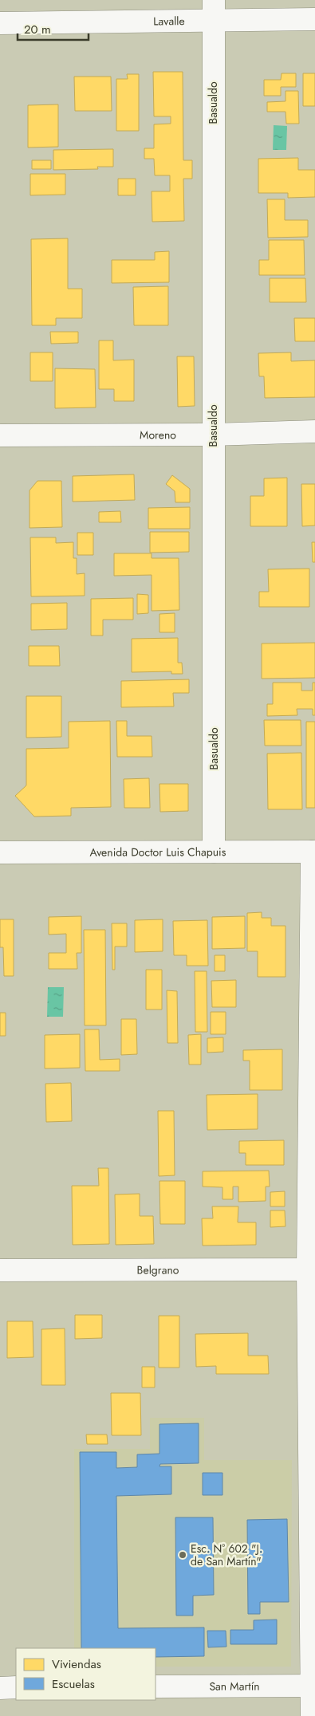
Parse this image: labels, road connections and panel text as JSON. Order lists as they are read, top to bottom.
{
  "streets": {
    "street": [
      "Lavalle",
      "Basualdo",
      "Moreno",
      "Avenida Doctor Luis Chapuis",
      "Belgrano",
      "San Martín"
    ]
  },
  "crossings": [
    ["Lavalle", "Basualdo"],
    ["Basualdo", "Moreno"],
    ["Basualdo", "Avenida Doctor Luis Chapuis"]
  ],
  "places": ["Esc. N° 602 \"J. de San Martín\""],
  "legend": ["Viviendas", "Escuelas"],
  "scale_bar": "20 m"
}
